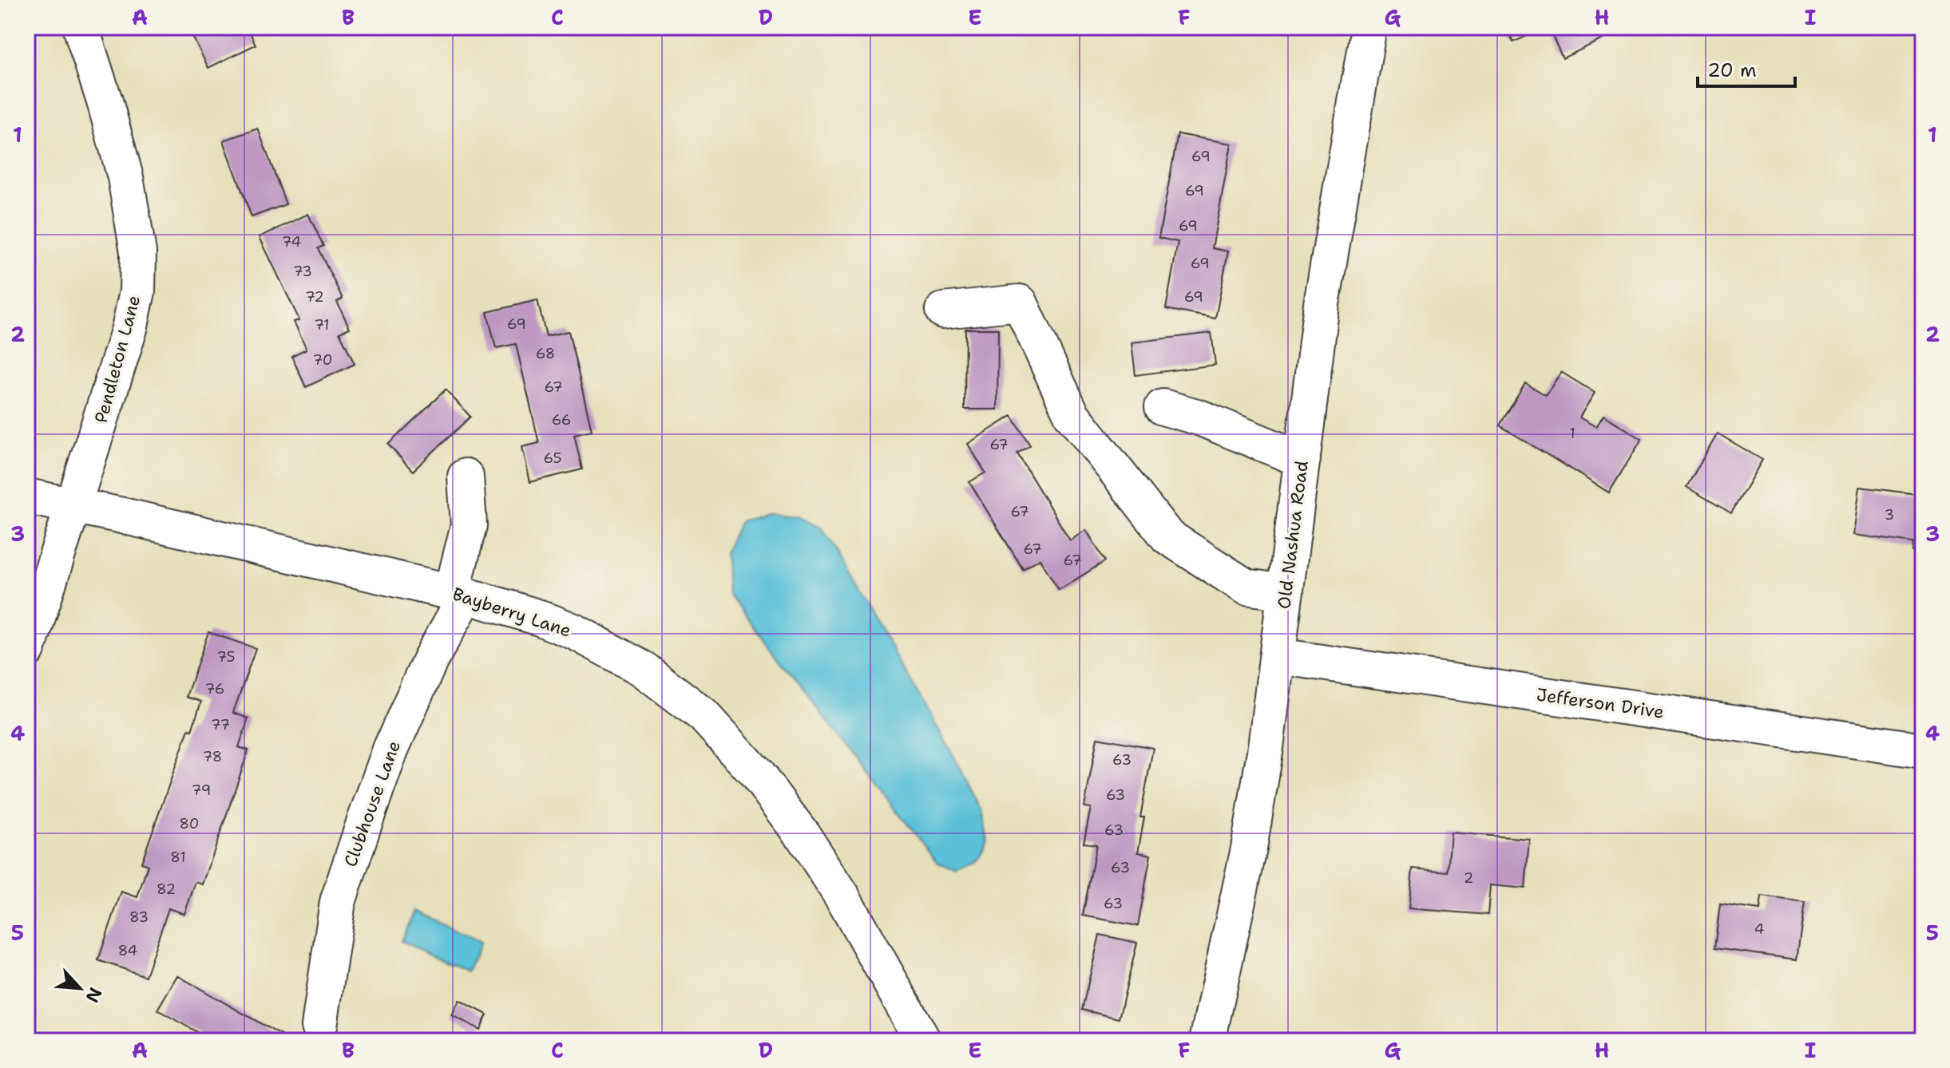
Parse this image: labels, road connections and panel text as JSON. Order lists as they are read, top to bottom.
{
  "streets": {
    "street": [
      "Pendleton Lane",
      "Old Nashua Road",
      "Bayberry Lane",
      "Jefferson Drive",
      "Clubhouse Lane"
    ]
  },
  "crossings": [
    ["Pendleton Lane", "Bayberry Lane"],
    ["Old Nashua Road", "Jefferson Drive"],
    ["Bayberry Lane", "Clubhouse Lane"]
  ],
  "house_numbers": [
    "69",
    "69",
    "69",
    "74",
    "69",
    "73",
    "72",
    "69",
    "69",
    "71",
    "68",
    "70",
    "67",
    "66",
    "1",
    "67",
    "65",
    "67",
    "3",
    "67",
    "67",
    "75",
    "76",
    "77",
    "78",
    "63",
    "79",
    "63",
    "80",
    "63",
    "81",
    "63",
    "2",
    "82",
    "63",
    "83",
    "4",
    "84"
  ],
  "scale_bar": "20 m",
  "north": "bottom right",
  "grid": {
    "columns": [
      "A",
      "B",
      "C",
      "D",
      "E",
      "F",
      "G",
      "H",
      "I"
    ],
    "rows": [
      "1",
      "2",
      "3",
      "4",
      "5"
    ]
  }
}
